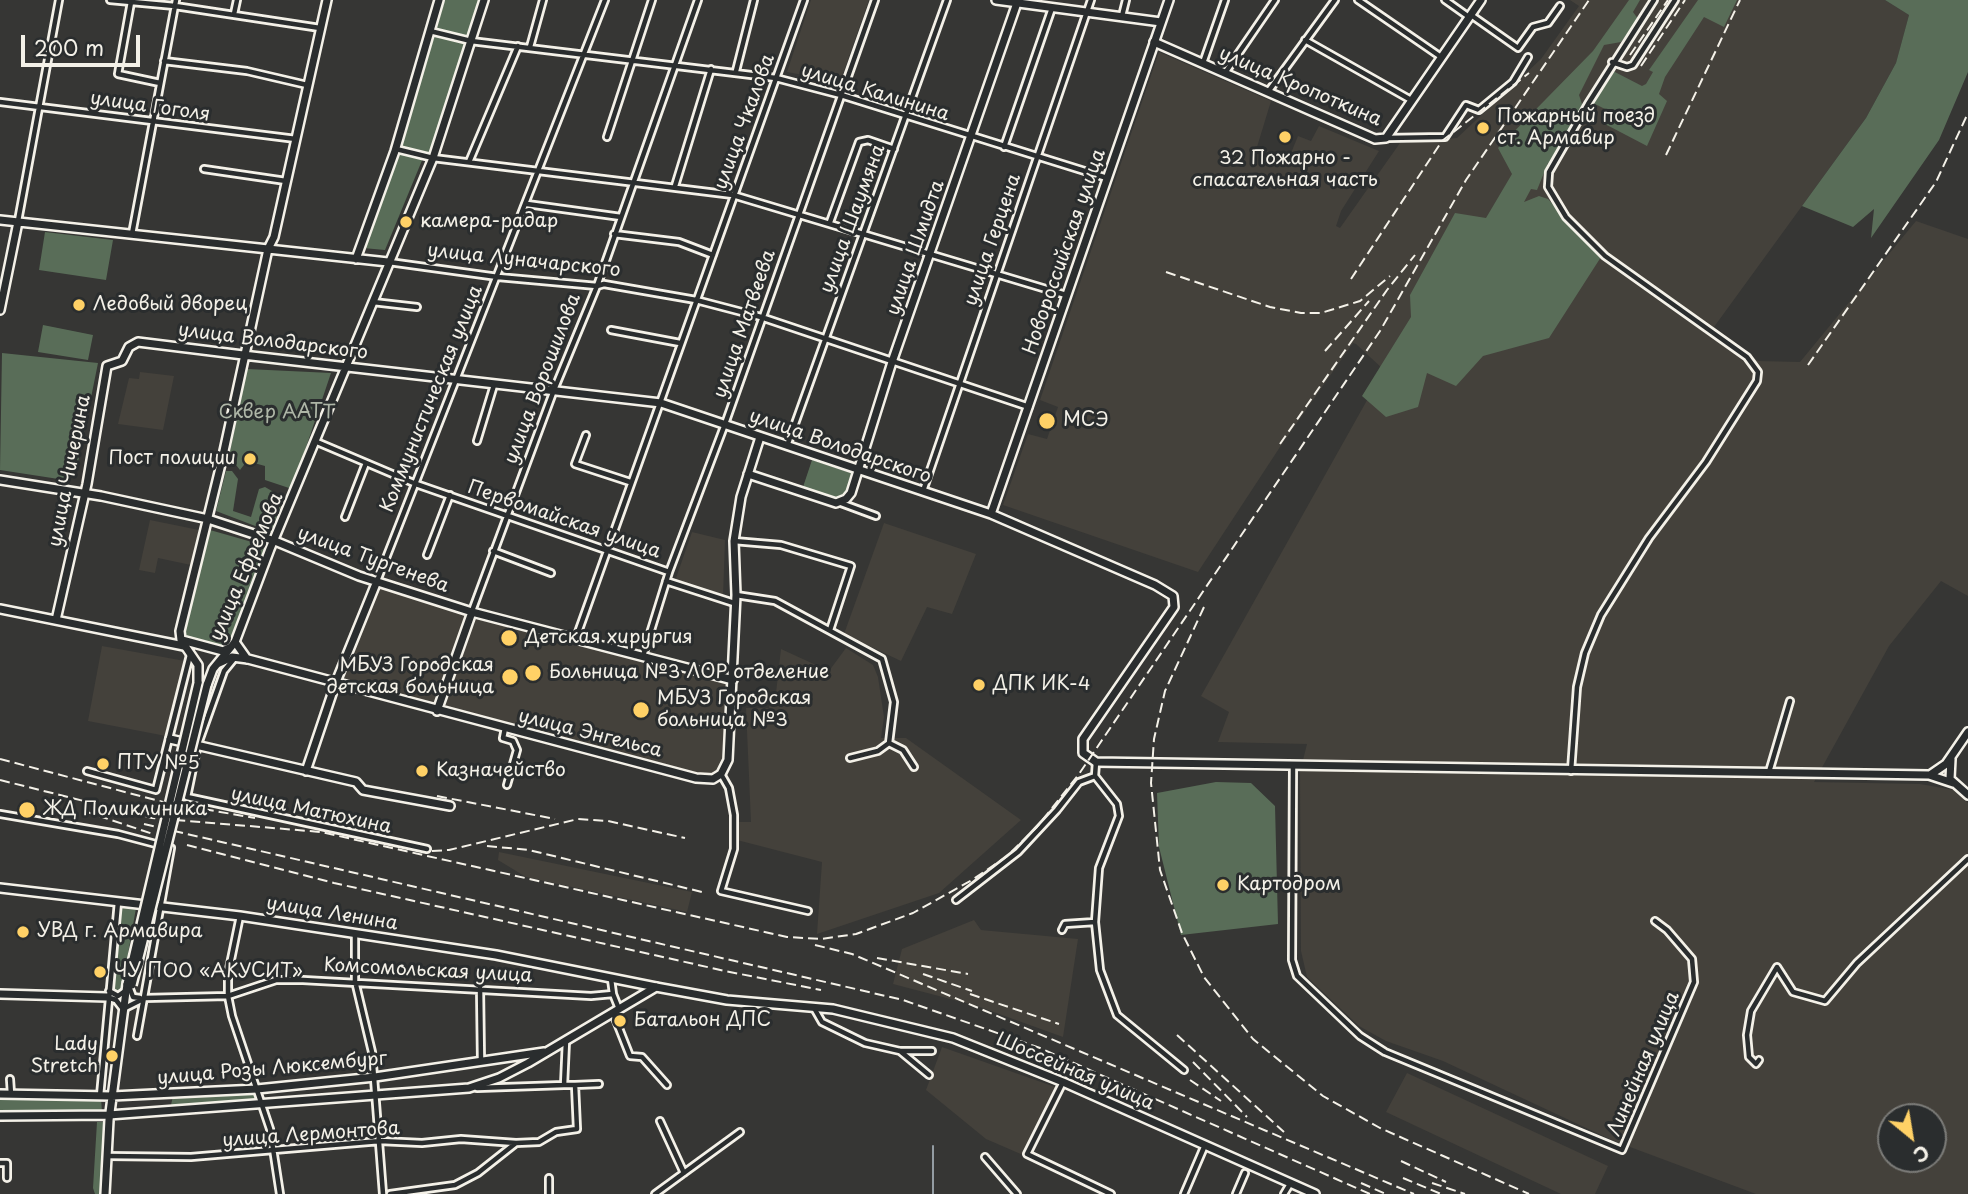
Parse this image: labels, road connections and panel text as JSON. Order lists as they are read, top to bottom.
{
  "streets": {
    "main road": [
      "улица Кропоткина",
      "улица Шмидта",
      "Новороссийская улица",
      "улица Луначарского",
      "улица Володарского",
      "улица Ворошилова",
      "Коммунистическая улица",
      "улица Чичерина",
      "улица Тургенева",
      "улица Ефремова",
      "улица Энгельса",
      "улица Ленина",
      "улица Розы Люксембург",
      "Шоссейная улица"
    ],
    "street": [
      "улица Калинина",
      "улица Гоголя",
      "улица Чкалова",
      "улица Шаумяна",
      "улица Герцена",
      "улица Матвеева",
      "Первомайская улица",
      "улица Матюхина",
      "Комсомольская улица",
      "Линейная улица",
      "улица Лермонтова"
    ]
  },
  "crossings": [
    ["улица Кропоткина", "Новороссийская улица"],
    ["улица Калинина", "улица Чкалова"],
    ["улица Калинина", "улица Шаумяна"],
    ["улица Калинина", "улица Герцена"],
    ["улица Калинина", "улица Шмидта"],
    ["улица Калинина", "Новороссийская улица"],
    ["улица Калинина", "улица Матвеева"],
    ["улица Калинина", "улица Ворошилова"],
    ["улица Калинина", "Коммунистическая улица"],
    ["улица Калинина", "улица Ефремова"],
    ["улица Гоголя", "улица Ефремова"],
    ["улица Чкалова", "улица Луначарского"],
    ["улица Чкалова", "улица Володарского"],
    ["улица Чкалова", "Первомайская улица"],
    ["улица Чкалова", "улица Тургенева"],
    ["улица Шаумяна", "улица Луначарского"],
    ["улица Шаумяна", "улица Володарского"],
    ["улица Герцена", "улица Луначарского"],
    ["улица Герцена", "улица Володарского"],
    ["улица Шмидта", "улица Луначарского"],
    ["улица Шмидта", "улица Володарского"],
    ["Новороссийская улица", "улица Луначарского"],
    ["Новороссийская улица", "улица Володарского"],
    ["улица Луначарского", "улица Матвеева"],
    ["улица Луначарского", "улица Ворошилова"],
    ["улица Луначарского", "Коммунистическая улица"],
    ["улица Луначарского", "улица Ефремова"],
    ["улица Матвеева", "улица Володарского"],
    ["улица Матвеева", "Первомайская улица"],
    ["улица Матвеева", "улица Тургенева"],
    ["улица Володарского", "улица Ворошилова"],
    ["улица Володарского", "Коммунистическая улица"],
    ["улица Володарского", "улица Чичерина"],
    ["улица Володарского", "улица Ефремова"],
    ["улица Ворошилова", "Первомайская улица"],
    ["улица Ворошилова", "улица Тургенева"],
    ["улица Ворошилова", "улица Энгельса"],
    ["Коммунистическая улица", "Первомайская улица"],
    ["Коммунистическая улица", "улица Тургенева"],
    ["Коммунистическая улица", "улица Энгельса"],
    ["улица Чичерина", "улица Тургенева"],
    ["Первомайская улица", "улица Ефремова"],
    ["улица Тургенева", "улица Ефремова"],
    ["улица Ефремова", "улица Энгельса"],
    ["улица Ефремова", "улица Матюхина"],
    ["улица Ефремова", "улица Розы Люксембург"],
    ["улица Ефремова", "улица Лермонтова"],
    ["улица Ленина", "улица Розы Люксембург"],
    ["улица Ленина", "Шоссейная улица"],
    ["улица Розы Люксембург", "Шоссейная улица"]
  ],
  "parks": ["Сквер ААТТ"],
  "places": [
    "Пожарный поезд ст. Армавир",
    "32 Пожарно - спасательная часть",
    "камера-радар",
    "Ледовый дворец",
    "МСЭ",
    "Пост полиции",
    "Детская хирургия",
    "Больница №3 ЛОР отделение",
    "МБУЗ Городская детская больница",
    "ДПК ИК-4",
    "МБУЗ Городская больница №3",
    "ПТУ №5",
    "Казначейство",
    "ЖД Поликлиника",
    "Картодром",
    "УВД г. Армавира",
    "ЧУ ПОО «АКУСИТ»",
    "Батальон ДПС",
    "Lady Stretch"
  ],
  "scale_bar": "200 m",
  "north": "bottom right"
}
